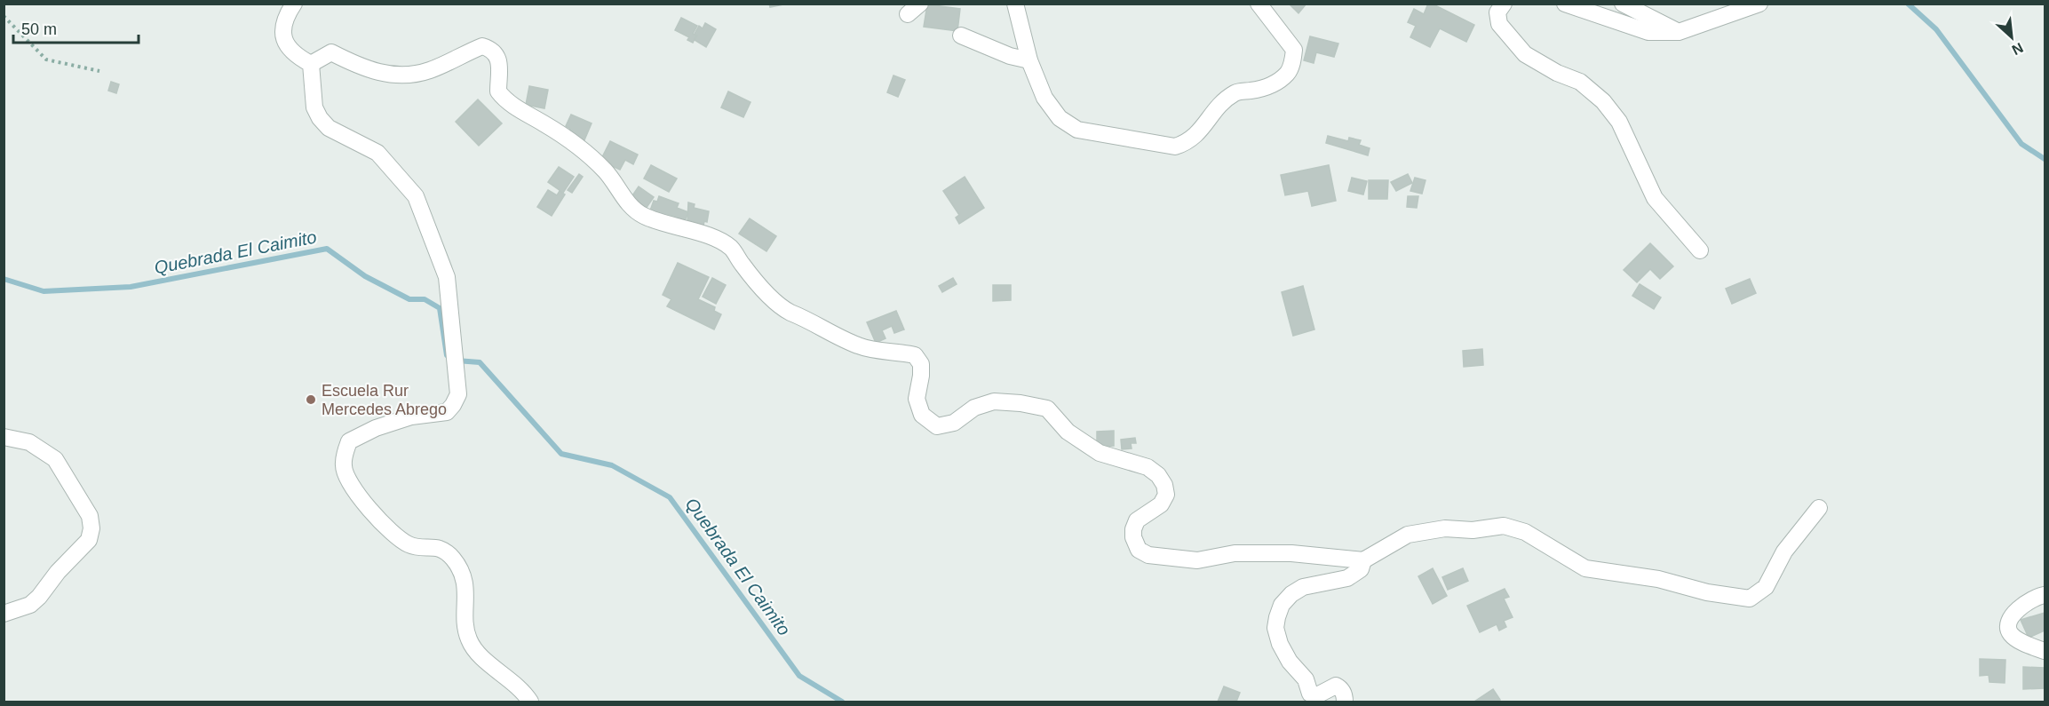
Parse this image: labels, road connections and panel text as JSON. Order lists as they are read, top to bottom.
{
  "water": ["Quebrada El Caimito"],
  "places": ["Escuela Rur Mercedes Abrego"],
  "scale_bar": "50 m",
  "north": "bottom right"
}
